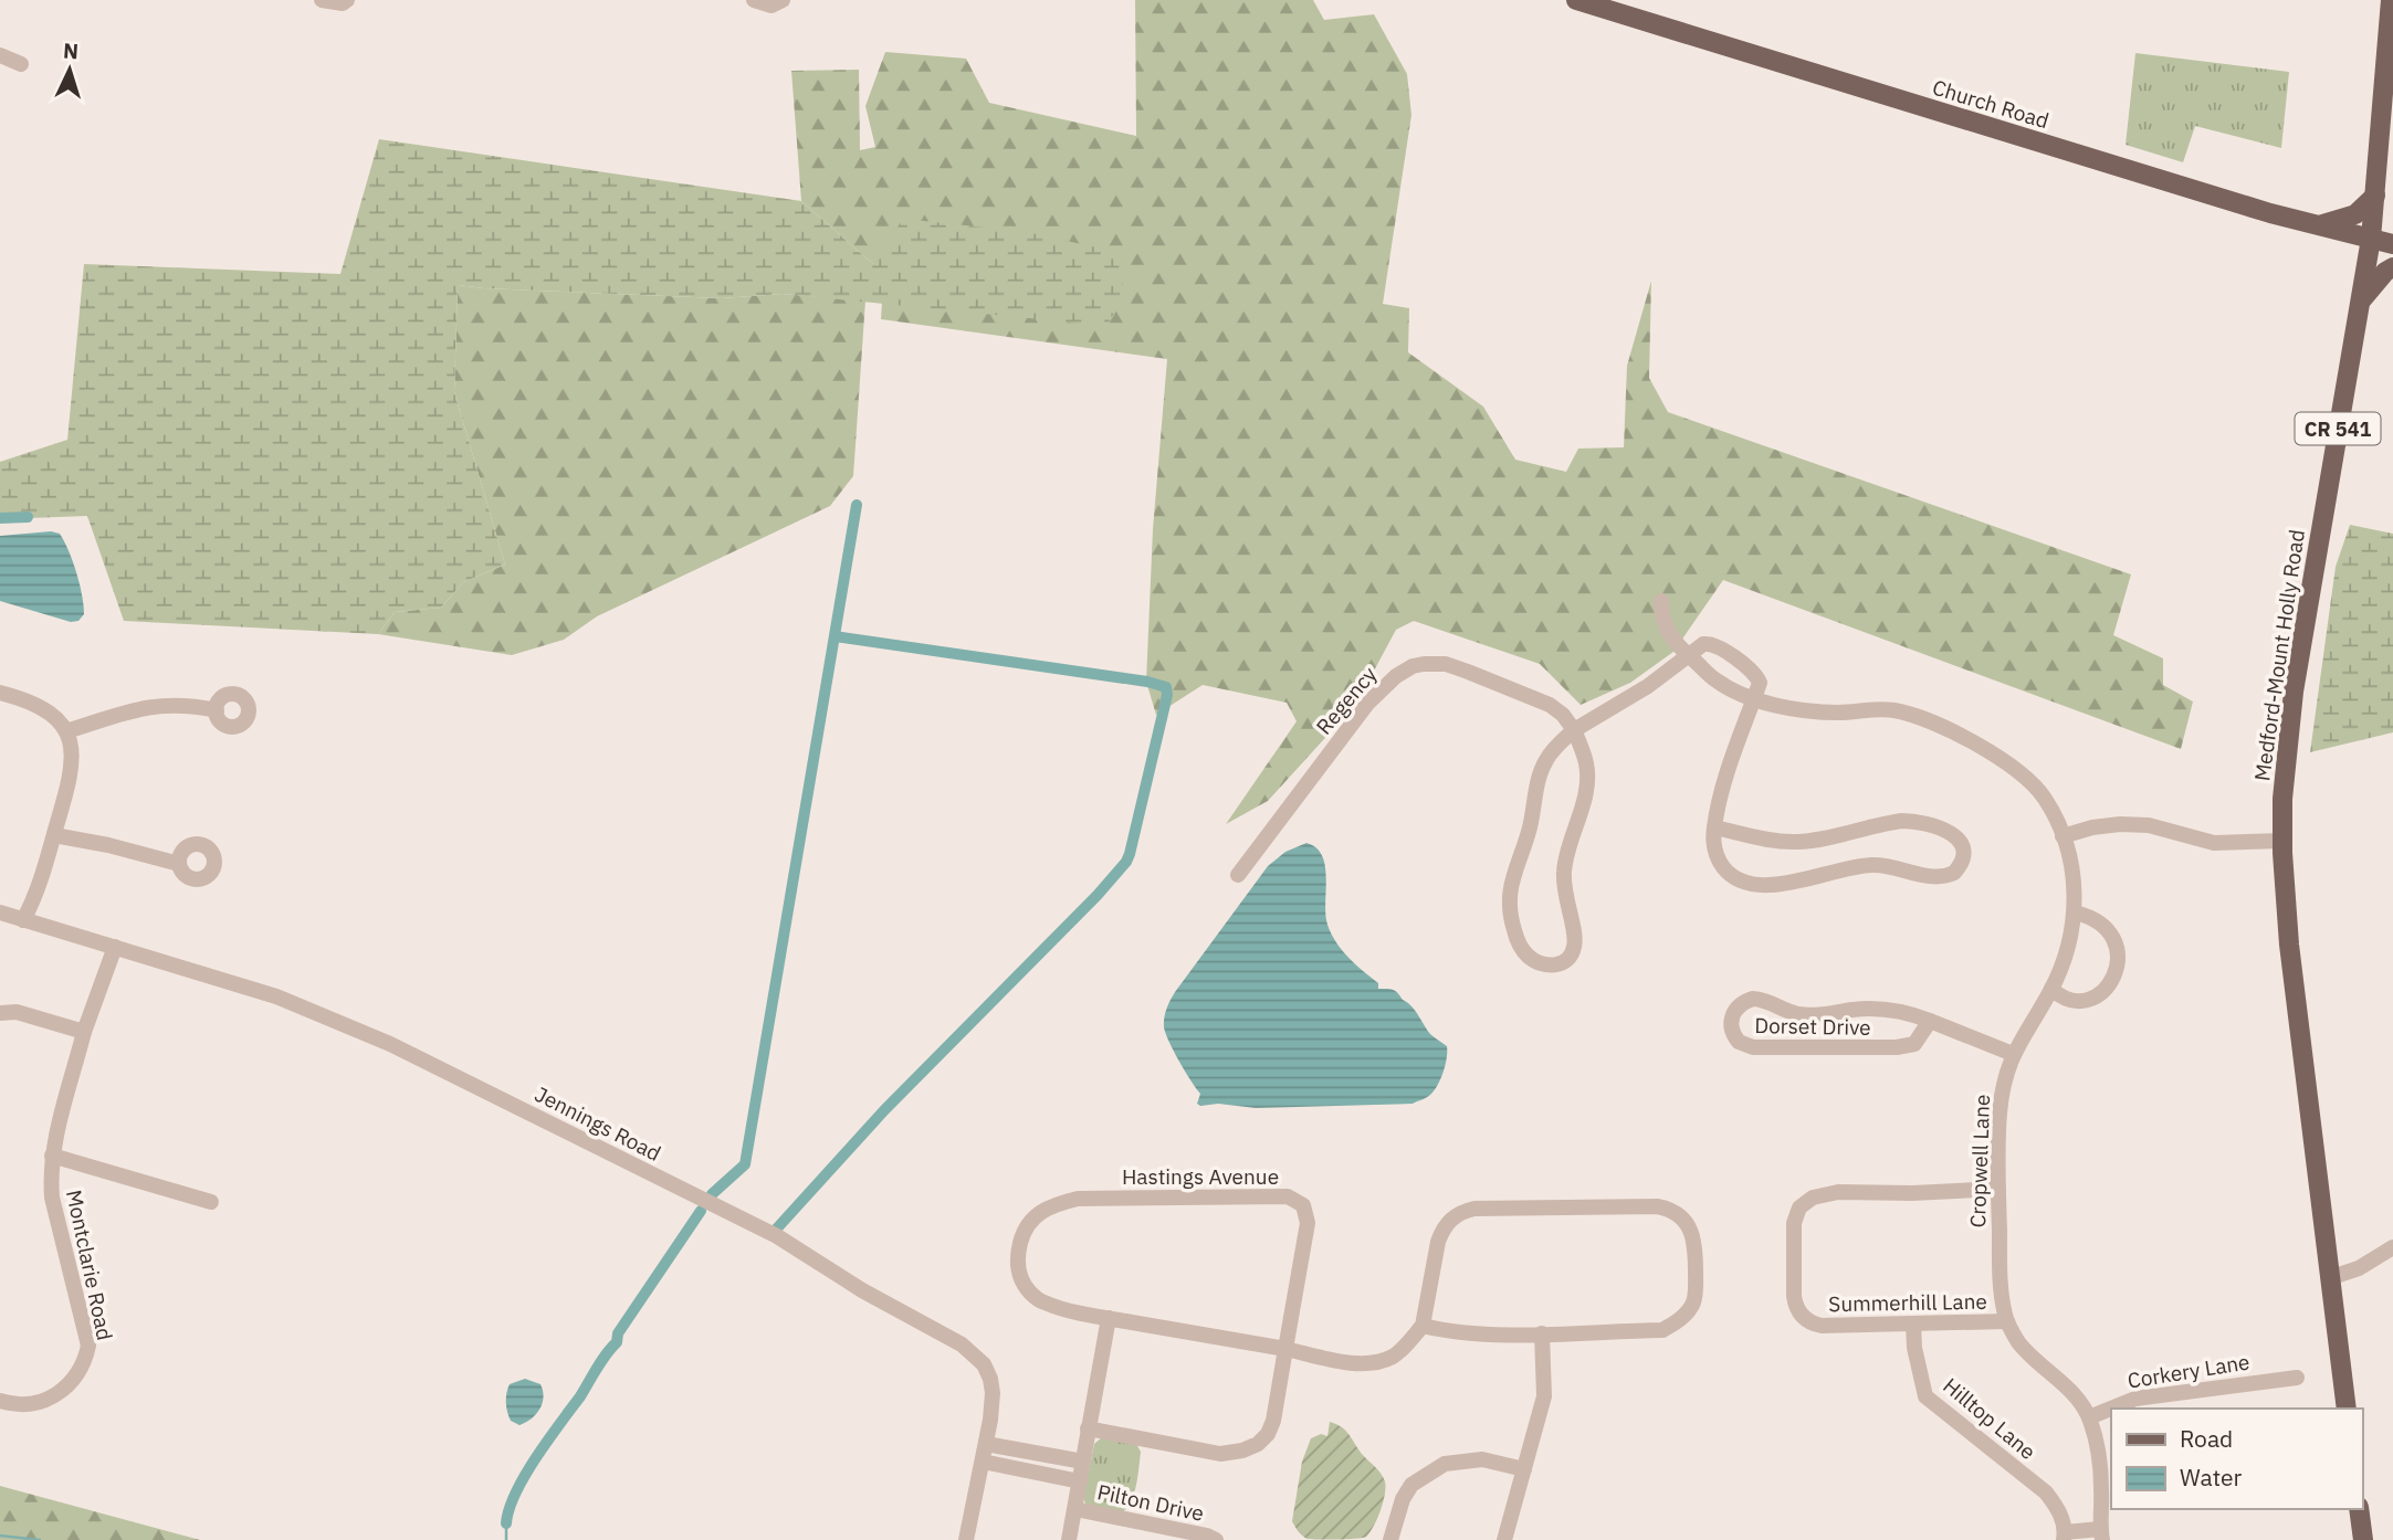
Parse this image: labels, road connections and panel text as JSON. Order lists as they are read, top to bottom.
{
  "streets": {
    "main road": ["Church Road", "CR 541", "Medford-Mount Holly Road"],
    "street": [
      "Regency",
      "Dorset Drive",
      "Jennings Road",
      "Cropwell Lane",
      "Hastings Avenue",
      "Montclarie Road",
      "Summerhill Lane",
      "Corkery Lane",
      "Hilltop Lane",
      "Pilton Drive"
    ]
  },
  "crossings": [
    ["Church Road", "Medford-Mount Holly Road"],
    ["Dorset Drive", "Cropwell Lane"],
    ["Jennings Road", "Montclarie Road"],
    ["Cropwell Lane", "Summerhill Lane"],
    ["Cropwell Lane", "Corkery Lane"],
    ["Cropwell Lane", "Hilltop Lane"],
    ["Summerhill Lane", "Hilltop Lane"]
  ],
  "legend": ["Road", "Water"],
  "north": "top"
}
